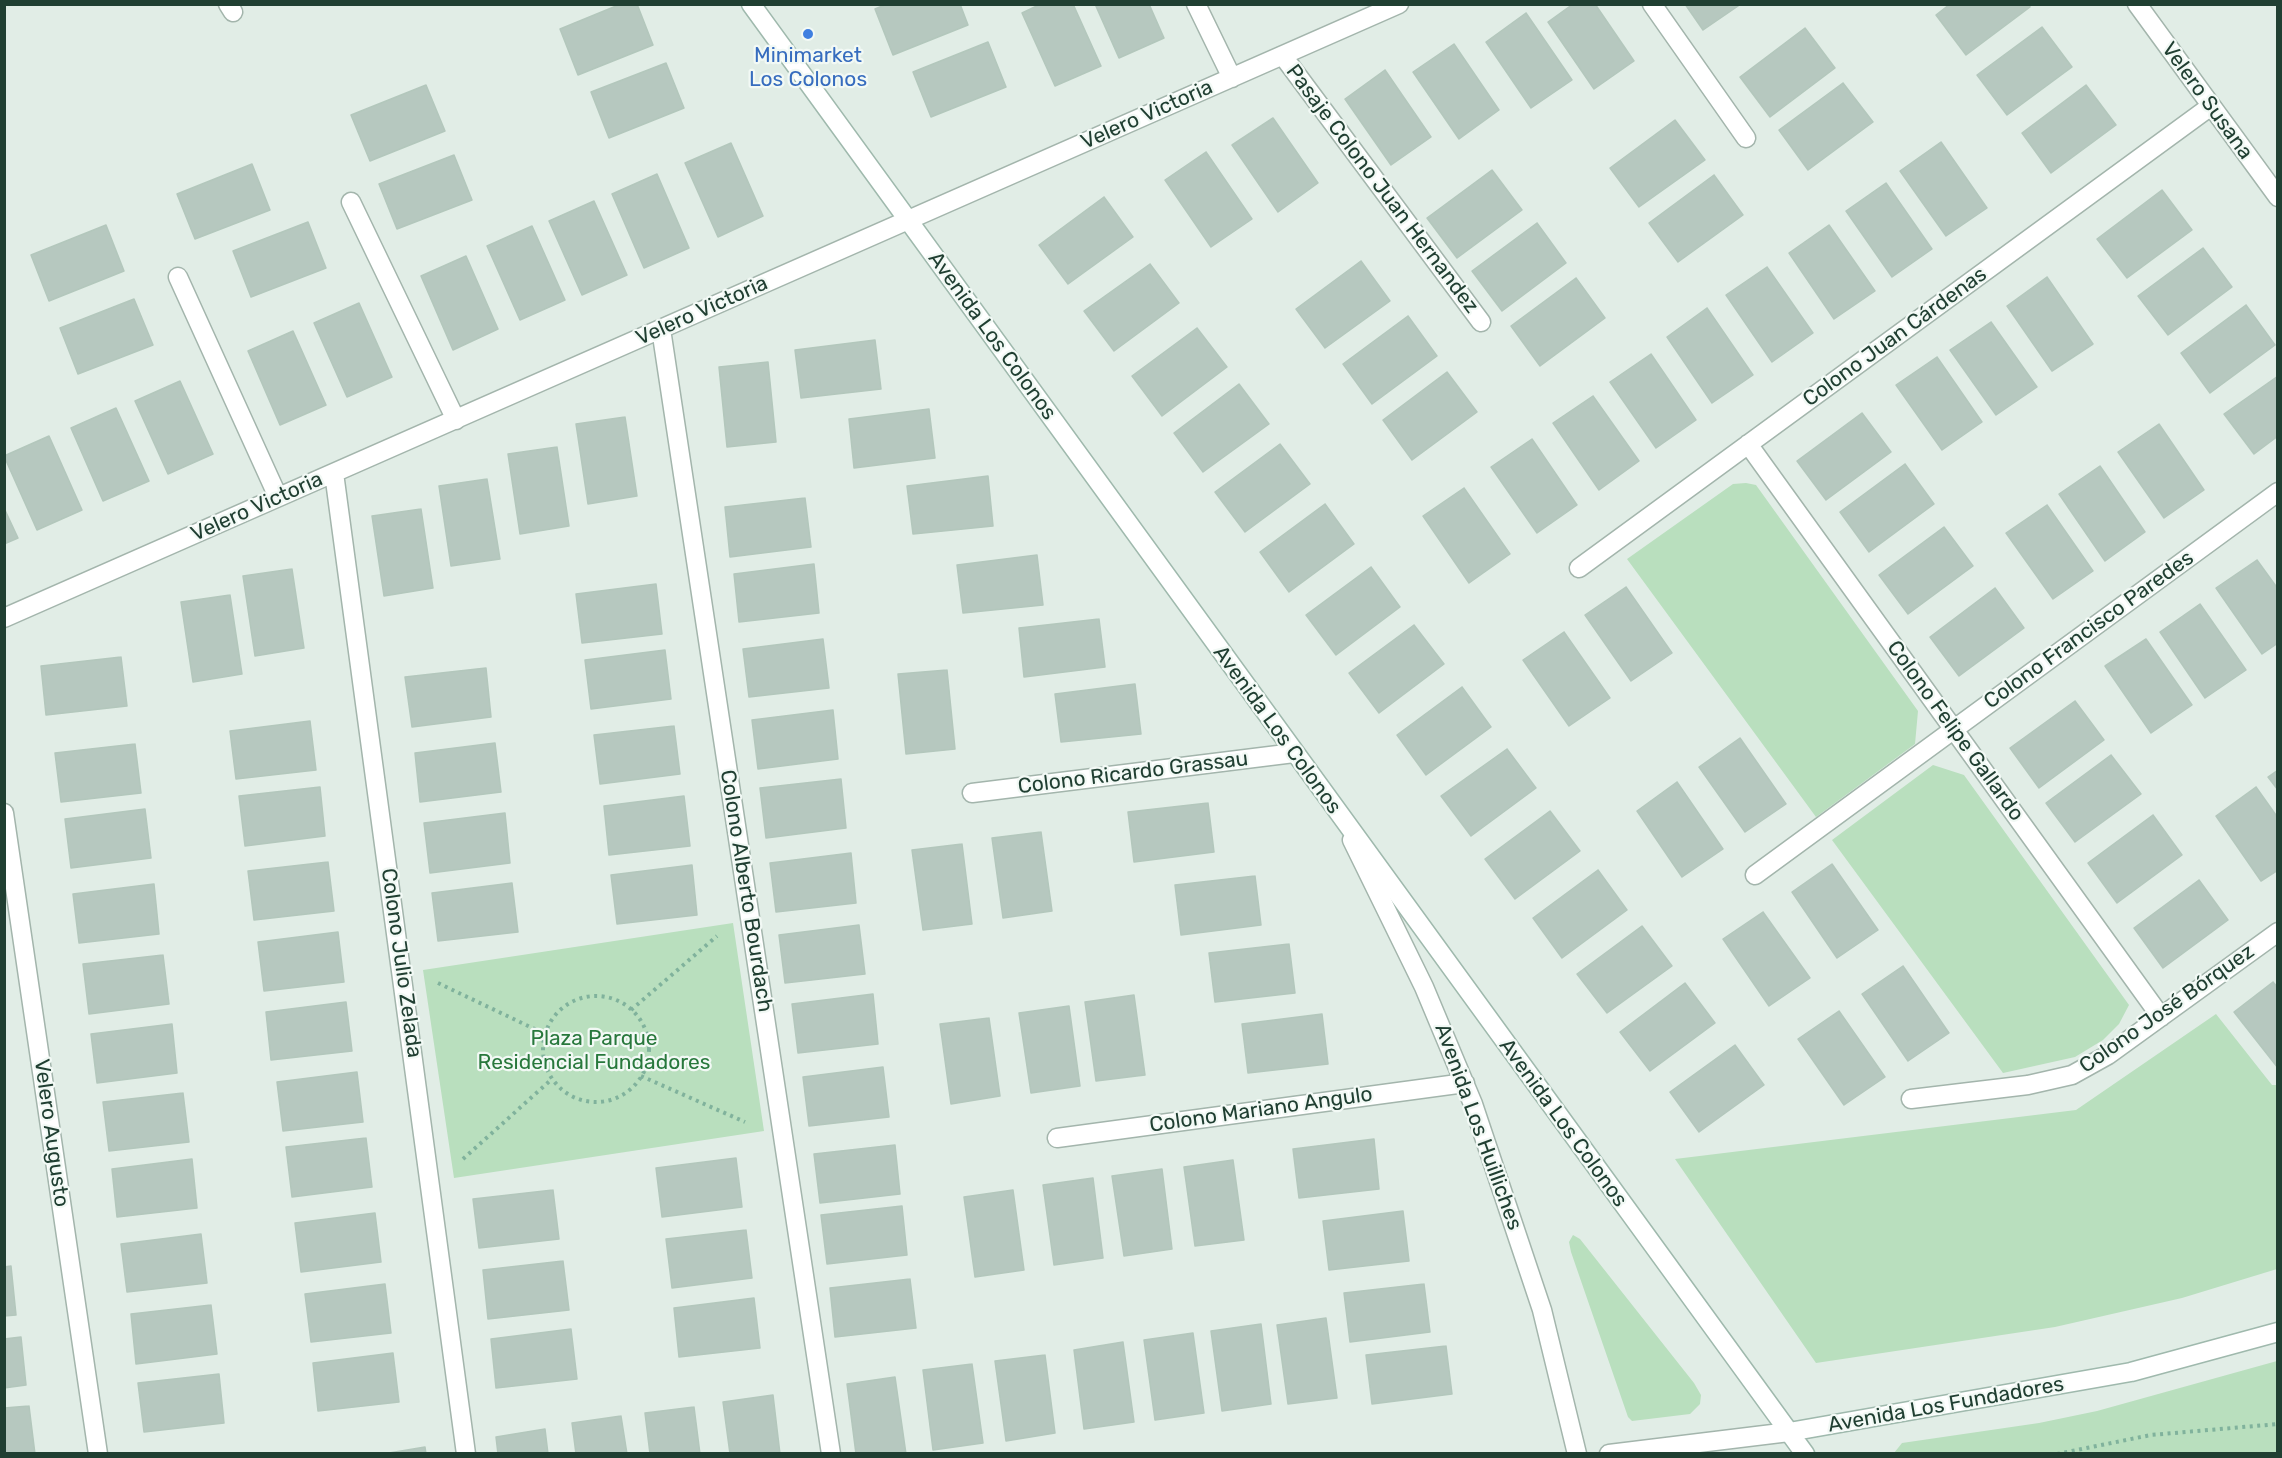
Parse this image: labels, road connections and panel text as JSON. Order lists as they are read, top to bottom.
{
  "streets": {
    "street": [
      "Velero Susana",
      "Velero Victoria",
      "Pasaje Colono Juan Hernandez",
      "Avenida Los Colonos",
      "Colono Juan Cárdenas",
      "Colono Francisco Paredes",
      "Colono Felipe Gallardo",
      "Colono Ricardo Grassau",
      "Colono Alberto Bourdach",
      "Colono Julio Zelada",
      "Colono José Bórquez",
      "Colono Mariano Angulo",
      "Avenida Los Huilliches",
      "Velero Augusto",
      "Avenida Los Fundadores"
    ]
  },
  "crossings": [
    ["Velero Susana", "Colono Juan Cárdenas"],
    ["Velero Victoria", "Pasaje Colono Juan Hernandez"],
    ["Velero Victoria", "Avenida Los Colonos"],
    ["Velero Victoria", "Colono Alberto Bourdach"],
    ["Velero Victoria", "Colono Julio Zelada"],
    ["Avenida Los Colonos", "Colono Ricardo Grassau"],
    ["Avenida Los Colonos", "Avenida Los Huilliches"],
    ["Avenida Los Colonos", "Avenida Los Fundadores"],
    ["Colono Juan Cárdenas", "Colono Felipe Gallardo"],
    ["Colono Francisco Paredes", "Colono Felipe Gallardo"],
    ["Colono Felipe Gallardo", "Colono José Bórquez"],
    ["Colono Mariano Angulo", "Avenida Los Huilliches"]
  ],
  "parks": ["Plaza Parque Residencial Fundadores"],
  "places": ["Minimarket Los Colonos"]
}
